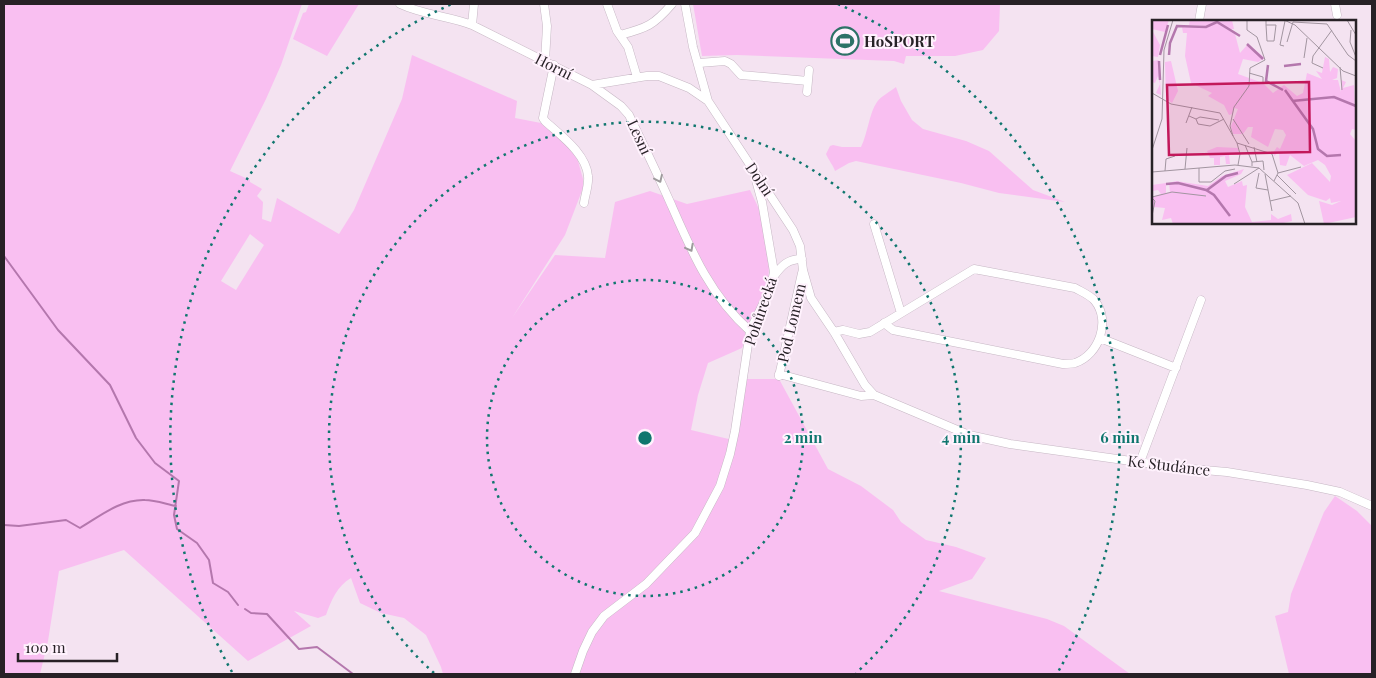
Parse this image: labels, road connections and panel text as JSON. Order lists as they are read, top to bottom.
{
  "streets": {
    "street": [
      "Horní",
      "Lesní",
      "Dolní",
      "Pohůrecká",
      "Pod Lomem",
      "Ke Studánce"
    ]
  },
  "crossings": [
    ["Horní", "Lesní"],
    ["Lesní", "Pohůrecká"],
    ["Dolní", "Pohůrecká"],
    ["Dolní", "Pod Lomem"],
    ["Dolní", "Ke Studánce"],
    ["Pod Lomem", "Ke Studánce"]
  ],
  "one_way": ["Lesní"],
  "places": {
    "sports": ["HoSPORT"]
  },
  "scale_bar": "100 m",
  "rings": ["2 min", "4 min", "6 min"]
}
